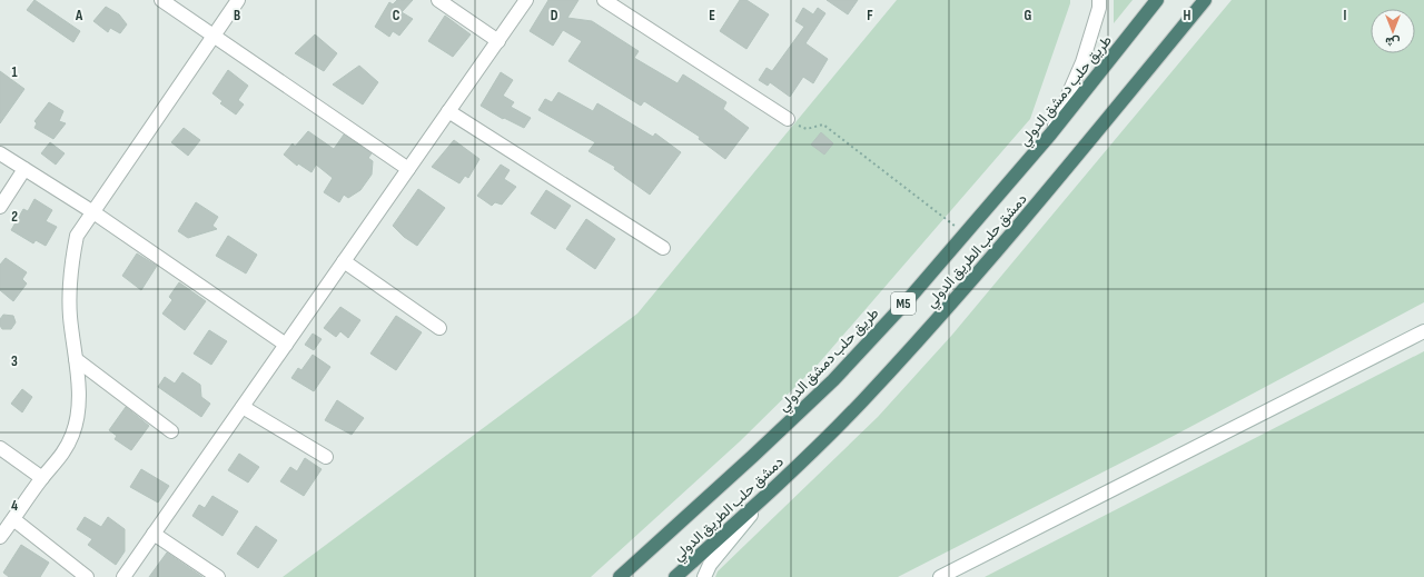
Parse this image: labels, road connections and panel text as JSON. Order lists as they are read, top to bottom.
{
  "streets": {
    "highway": ["طريق حلب دمشق الدولي", "دمشق حلب الطريق الدولي", "M5"]
  },
  "north": "bottom",
  "grid": {
    "columns": [
      "A",
      "B",
      "C",
      "D",
      "E",
      "F",
      "G",
      "H",
      "I"
    ],
    "rows": [
      "1",
      "2",
      "3",
      "4"
    ]
  }
}
